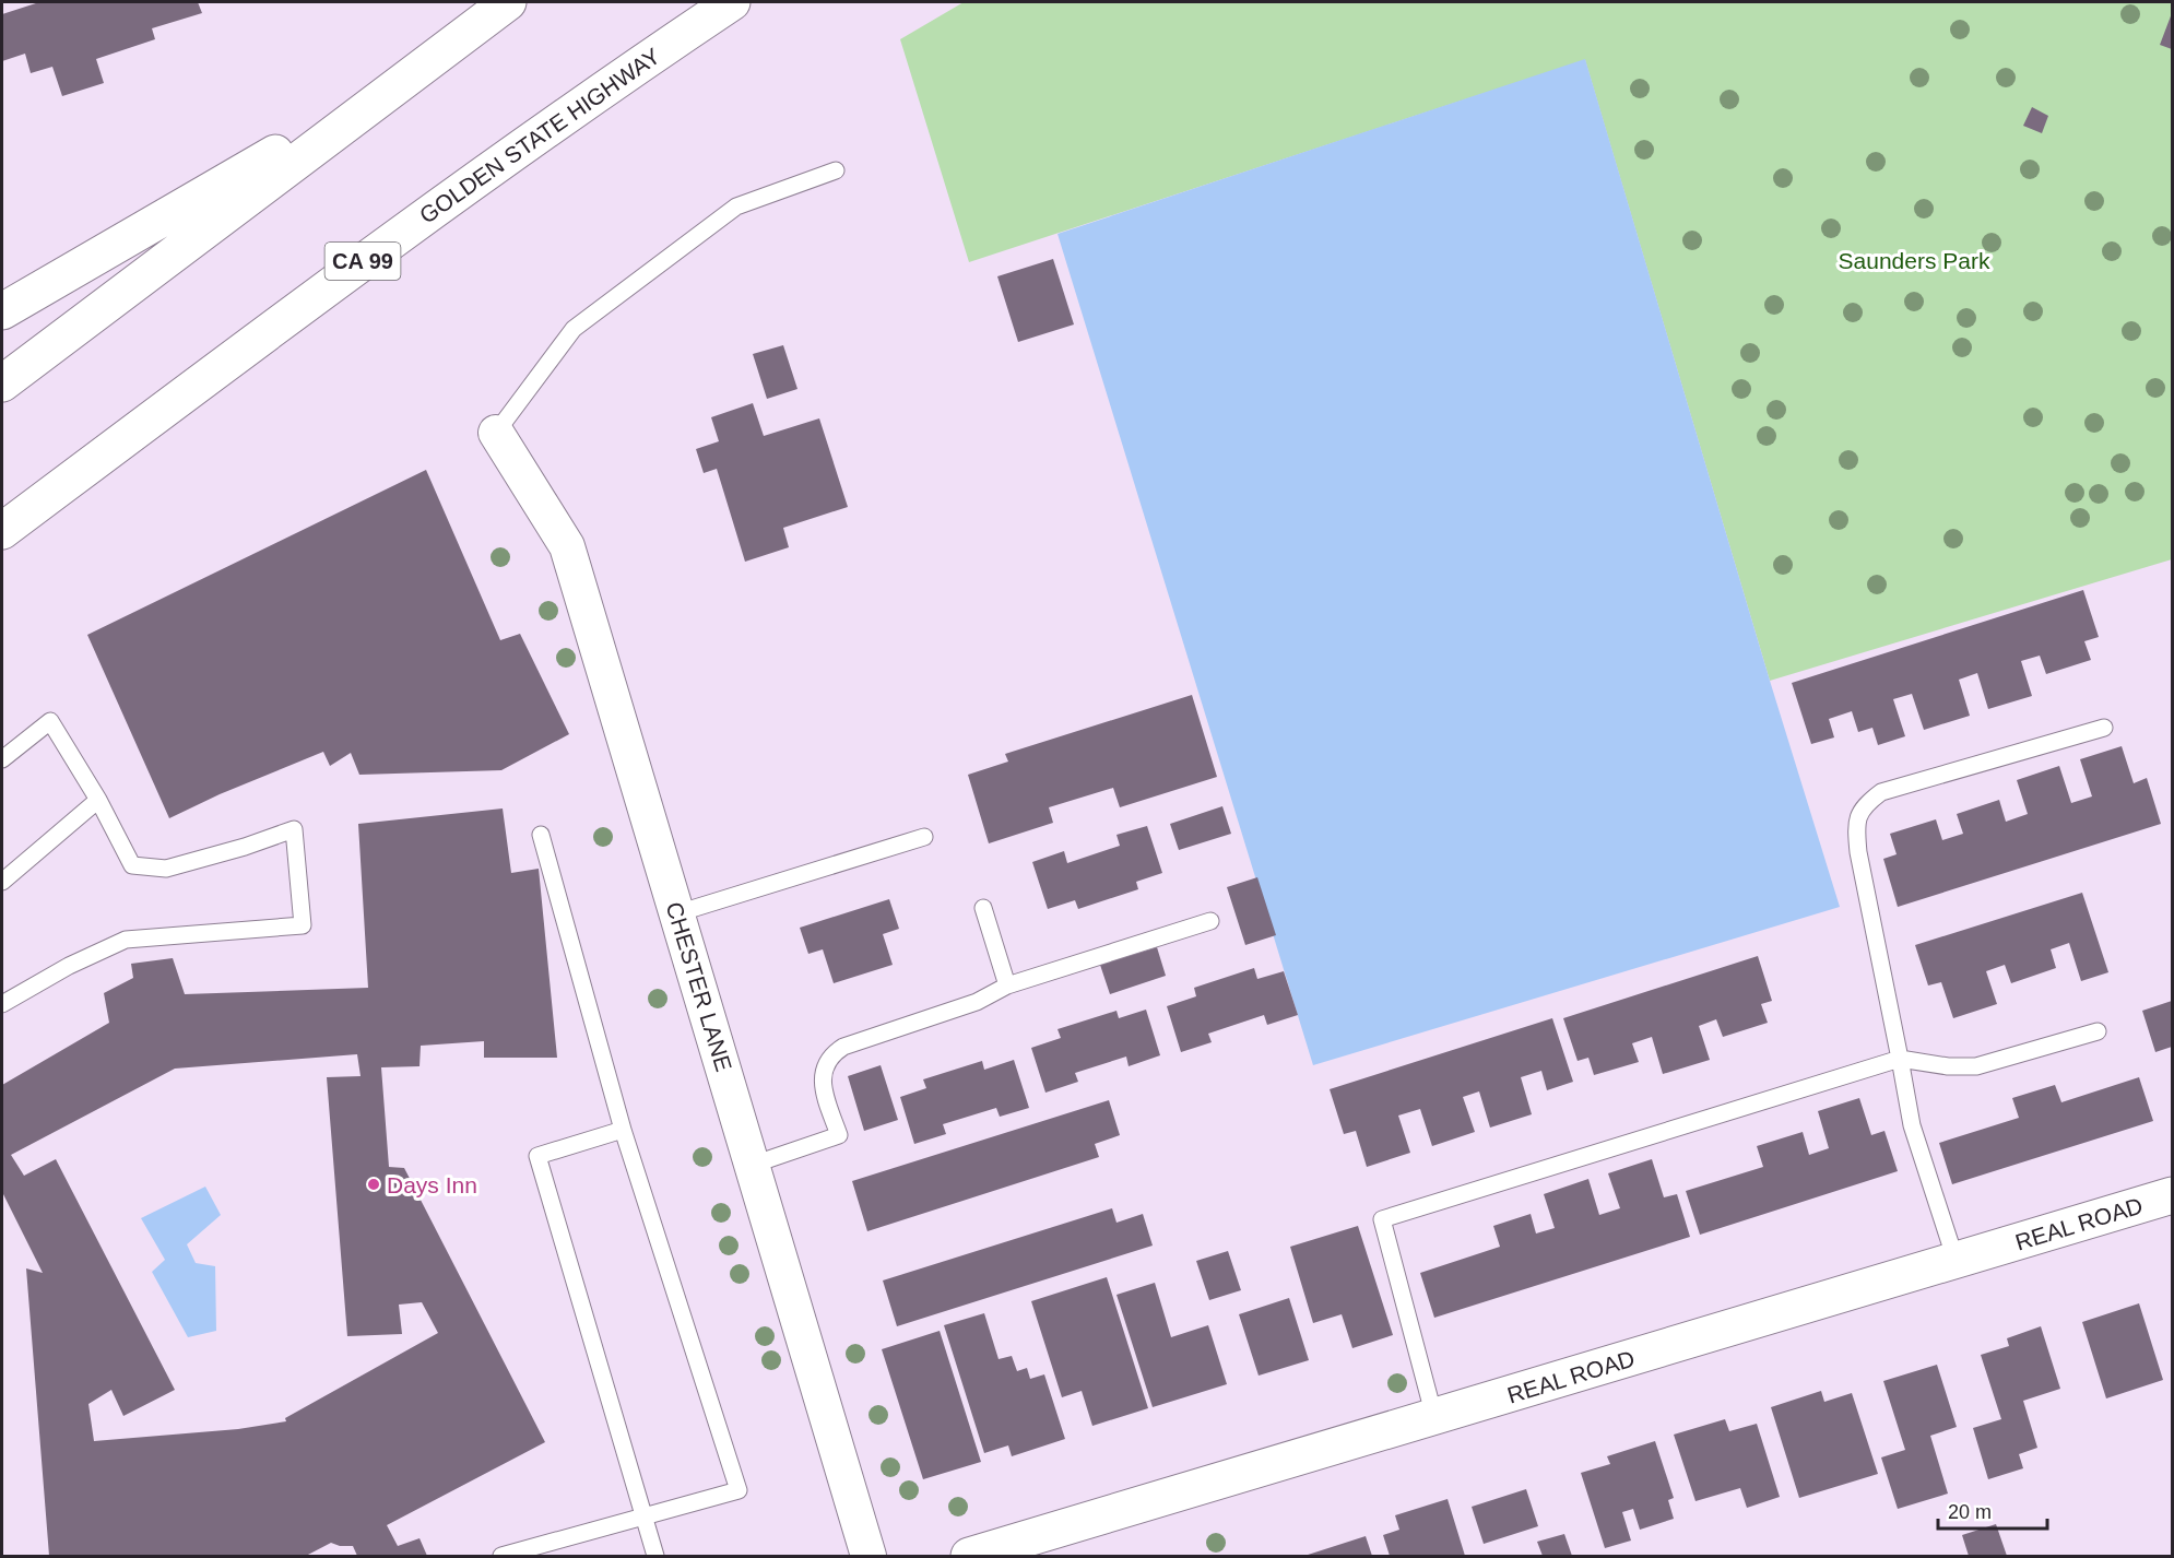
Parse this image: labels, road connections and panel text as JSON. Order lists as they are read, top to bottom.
{
  "streets": {
    "main road": ["GOLDEN STATE HIGHWAY", "CA 99", "REAL ROAD"],
    "street": ["CHESTER LANE"]
  },
  "parks": ["Saunders Park"],
  "places": ["Days Inn"],
  "scale_bar": "20 m"
}
